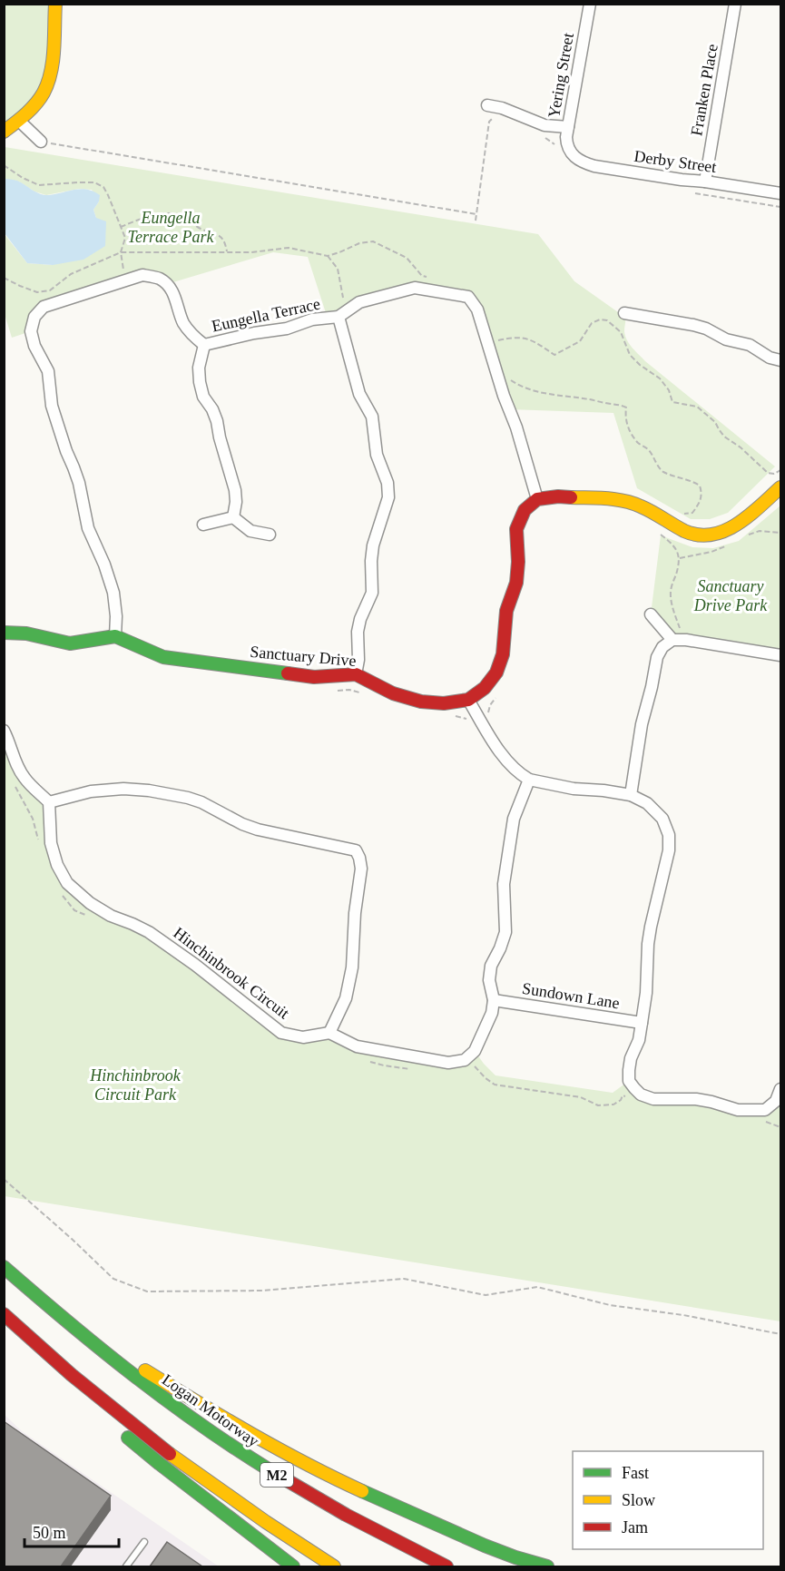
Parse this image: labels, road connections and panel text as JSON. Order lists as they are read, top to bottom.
{
  "streets": {
    "main road": ["Sanctuary Drive", "Logan Motorway", "M2"],
    "street": [
      "Yering Street",
      "Franken Place",
      "Derby Street",
      "Eungella Terrace",
      "Hinchinbrook Circuit",
      "Sundown Lane"
    ]
  },
  "crossings": [
    ["Yering Street", "Derby Street"],
    ["Franken Place", "Derby Street"],
    ["Eungella Terrace", "Sanctuary Drive"]
  ],
  "parks": ["Eungella Terrace Park", "Sanctuary Drive Park", "Hinchinbrook Circuit Park"],
  "legend": ["Fast", "Slow", "Jam"],
  "scale_bar": "50 m"
}
